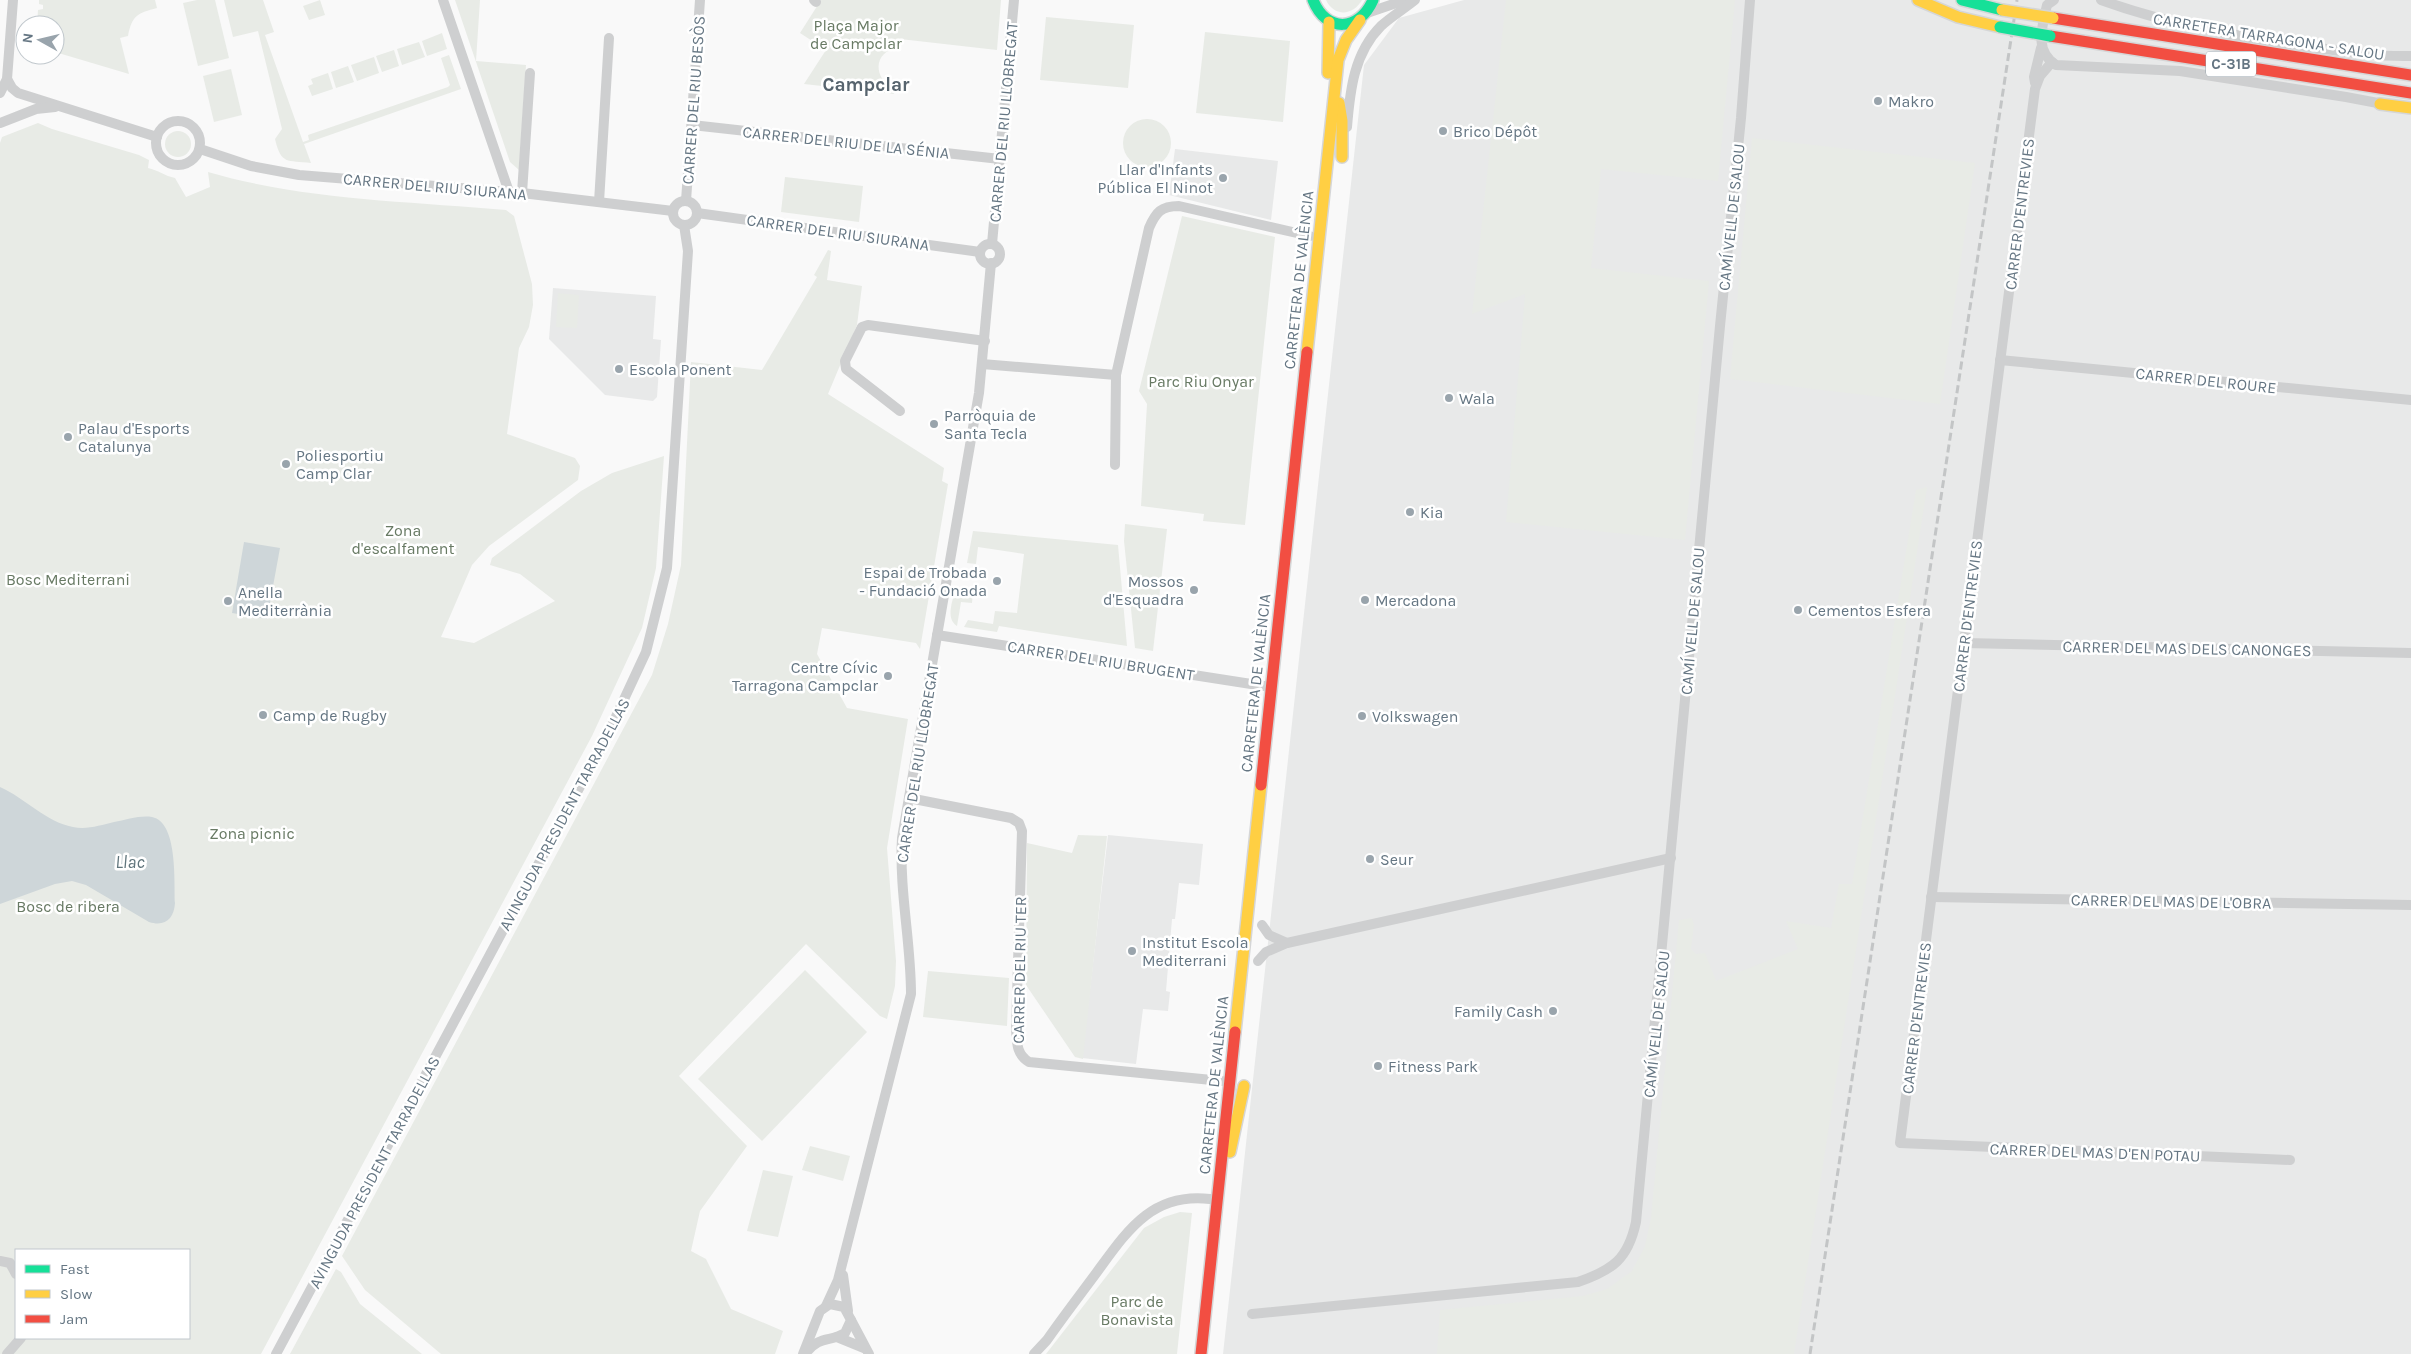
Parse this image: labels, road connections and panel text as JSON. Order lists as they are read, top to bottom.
{
  "streets": {
    "main road": ["CARRETERA TARRAGONA - SALOU", "C-31B", "CARRETERA DE VALÈNCIA"],
    "street": [
      "CARRER DEL RIU BESÒS",
      "CARRER DEL RIU LLOBREGAT",
      "CARRER DEL RIU DE LA SÉNIA",
      "CARRER DEL RIU SIURANA",
      "CARRER D'ENTREVIES",
      "CAMÍ VELL DE SALOU",
      "CARRER DEL ROURE",
      "CARRER DEL MAS DELS CANONGES",
      "CARRER DEL RIU BRUGENT",
      "AVINGUDA PRESIDENT TARRADELLAS",
      "CARRER DEL MAS DE L'OBRA",
      "CARRER DEL RIU TER",
      "CARRER DEL MAS D'EN POTAU"
    ]
  },
  "crossings": [
    ["C-31B", "CARRER D'ENTREVIES"],
    ["CARRER DEL RIU BESÒS", "CARRER DEL RIU DE LA SÉNIA"],
    ["CARRER DEL RIU BESÒS", "CARRER DEL RIU SIURANA"],
    ["CARRER DEL RIU BESÒS", "AVINGUDA PRESIDENT TARRADELLAS"],
    ["CARRER DEL RIU LLOBREGAT", "CARRER DEL RIU DE LA SÉNIA"],
    ["CARRER DEL RIU LLOBREGAT", "CARRER DEL RIU SIURANA"],
    ["CARRER DEL RIU LLOBREGAT", "CARRER DEL RIU BRUGENT"],
    ["CARRER DEL RIU LLOBREGAT", "CARRER DEL RIU TER"],
    ["CARRER DEL RIU SIURANA", "AVINGUDA PRESIDENT TARRADELLAS"],
    ["CARRER D'ENTREVIES", "CARRER DEL ROURE"],
    ["CARRER D'ENTREVIES", "CARRER DEL MAS DELS CANONGES"],
    ["CARRER D'ENTREVIES", "CARRER DEL MAS DE L'OBRA"],
    ["CARRER D'ENTREVIES", "CARRER DEL MAS D'EN POTAU"],
    ["CARRETERA DE VALÈNCIA", "CARRER DEL RIU BRUGENT"],
    ["CARRETERA DE VALÈNCIA", "CARRER DEL RIU TER"]
  ],
  "districts": ["Campclar"],
  "water": ["Llac"],
  "parks": [
    "Plaça Major de Campclar",
    "Parc Riu Onyar",
    "Zona d'escalfament",
    "Bosc Mediterrani",
    "Zona picnic",
    "Bosc de ribera",
    "Parc de Bonavista"
  ],
  "places": [
    "Makro",
    "Brico Dépôt",
    "Llar d'Infants Pública El Ninot",
    "Escola Ponent",
    "Wala",
    "Parròquia de Santa Tecla",
    "Palau d'Esports Catalunya",
    "Poliesportiu Camp Clar",
    "Kia",
    "Espai de Trobada - Fundació Onada",
    "Mossos d'Esquadra",
    "Mercadona",
    "Anella Mediterrània",
    "Cementos Esfera",
    "Centre Cívic Tarragona Campclar",
    "Camp de Rugby",
    "Volkswagen",
    "Seur",
    "Institut Escola Mediterrani",
    "Family Cash",
    "Fitness Park"
  ],
  "legend": ["Fast", "Slow", "Jam"],
  "north": "left"
}
